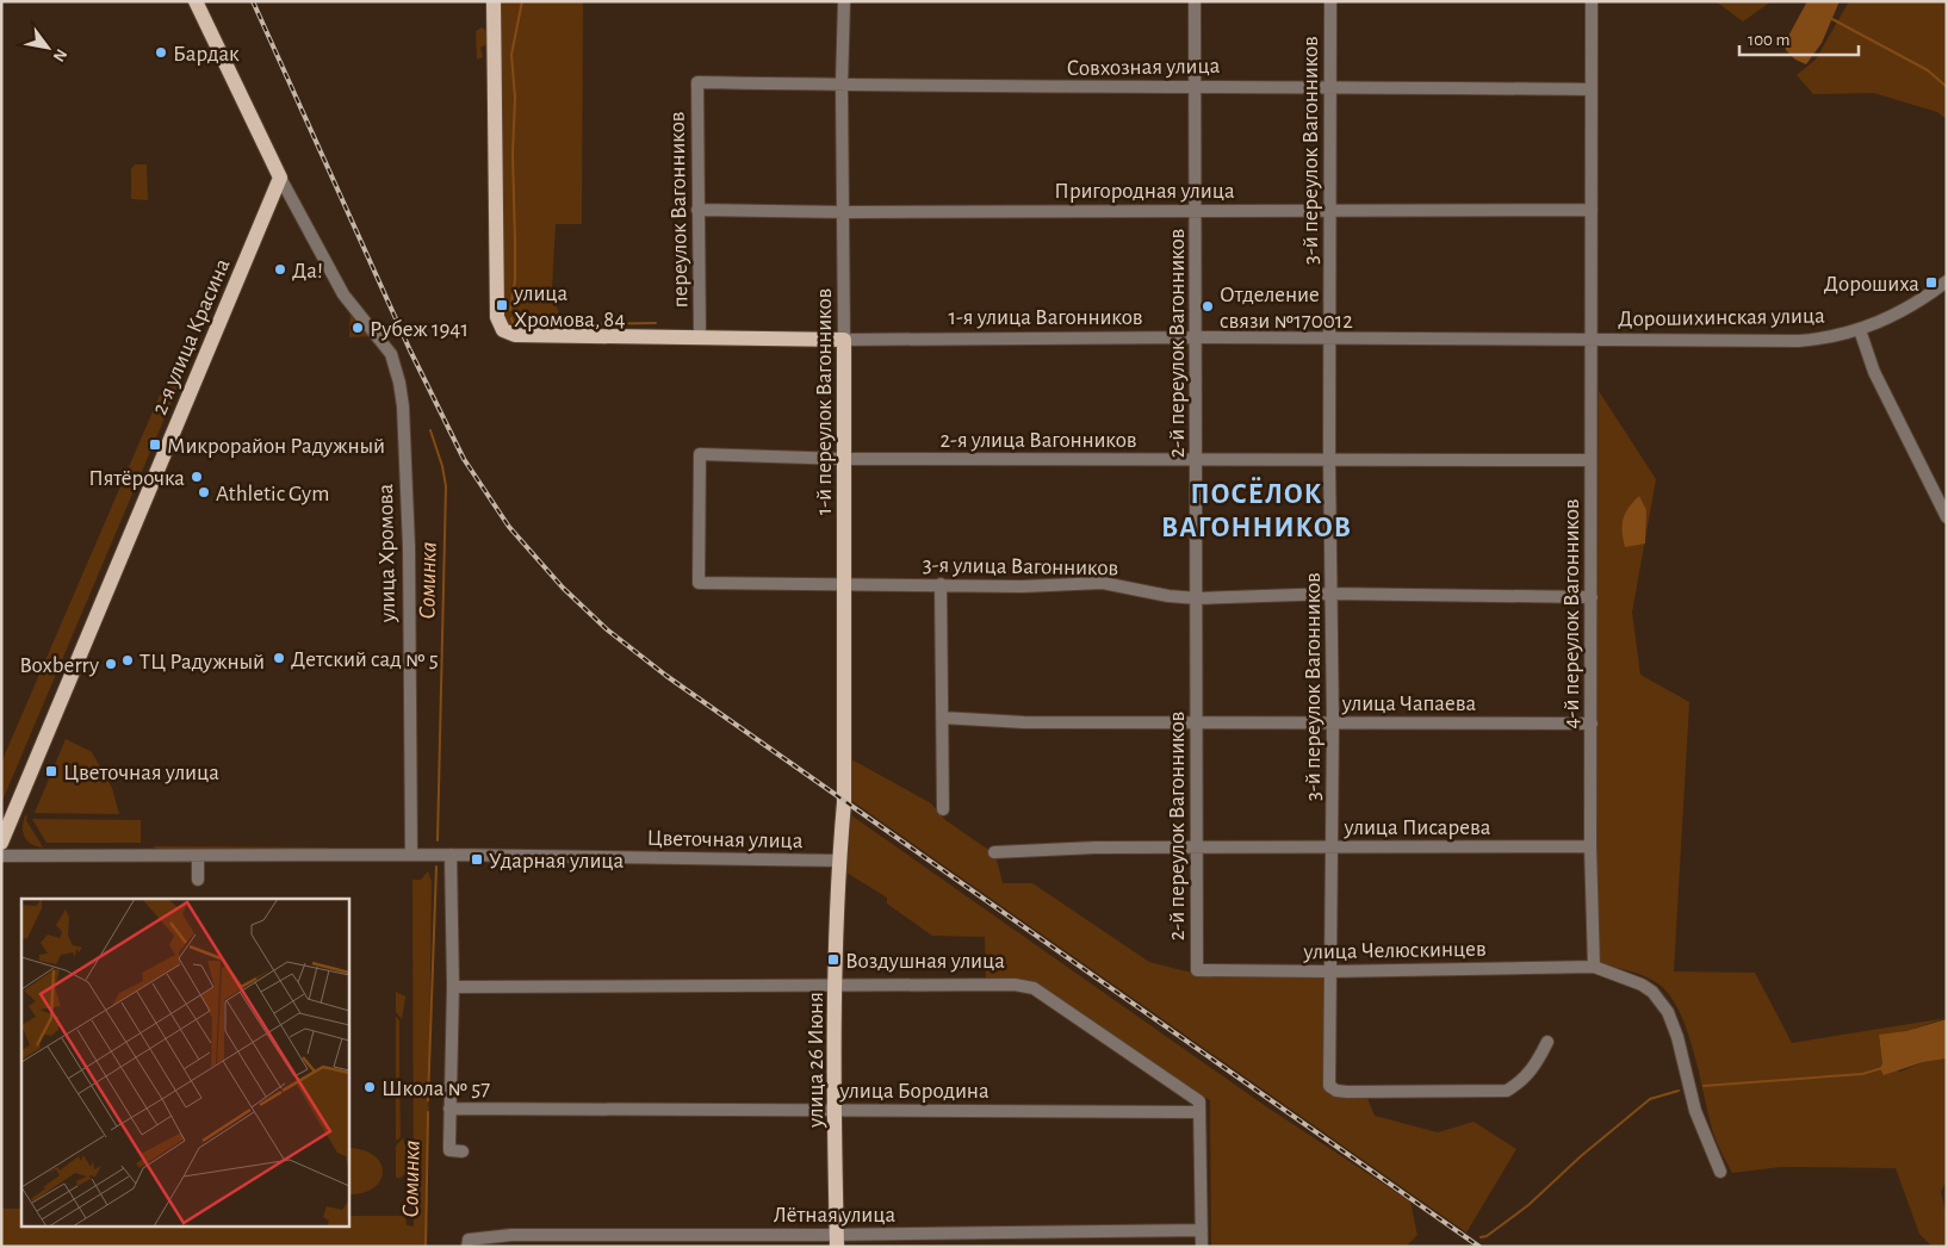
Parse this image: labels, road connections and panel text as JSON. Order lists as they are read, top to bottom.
{
  "streets": {
    "main road": [
      "1-я улица Вагонников",
      "2-я улица Красина",
      "1-й переулок Вагонников",
      "улица 26 Июня"
    ],
    "street": [
      "Совхозная улица",
      "3-й переулок Вагонников",
      "Пригородная улица",
      "переулок Вагонников",
      "Дорошихинская улица",
      "2-й переулок Вагонников",
      "2-я улица Вагонников",
      "улица Хромова",
      "3-я улица Вагонников",
      "4-й переулок Вагонников",
      "улица Чапаева",
      "улица Писарева",
      "Цветочная улица",
      "улица Челюскинцев",
      "улица Бородина",
      "Лётная улица"
    ]
  },
  "crossings": [
    ["Совхозная улица", "3-й переулок Вагонников"],
    ["Совхозная улица", "переулок Вагонников"],
    ["Совхозная улица", "2-й переулок Вагонников"],
    ["Совхозная улица", "1-й переулок Вагонников"],
    ["Совхозная улица", "4-й переулок Вагонников"],
    ["3-й переулок Вагонников", "Пригородная улица"],
    ["3-й переулок Вагонников", "1-я улица Вагонников"],
    ["3-й переулок Вагонников", "2-я улица Вагонников"],
    ["3-й переулок Вагонников", "3-я улица Вагонников"],
    ["3-й переулок Вагонников", "улица Чапаева"],
    ["3-й переулок Вагонников", "улица Писарева"],
    ["3-й переулок Вагонников", "улица Челюскинцев"],
    ["Пригородная улица", "переулок Вагонников"],
    ["Пригородная улица", "2-й переулок Вагонников"],
    ["Пригородная улица", "1-й переулок Вагонников"],
    ["Пригородная улица", "4-й переулок Вагонников"],
    ["переулок Вагонников", "1-я улица Вагонников"],
    ["1-я улица Вагонников", "Дорошихинская улица"],
    ["1-я улица Вагонников", "2-й переулок Вагонников"],
    ["1-я улица Вагонников", "1-й переулок Вагонников"],
    ["1-я улица Вагонников", "4-й переулок Вагонников"],
    ["Дорошихинская улица", "4-й переулок Вагонников"],
    ["2-я улица Красина", "улица Хромова"],
    ["2-й переулок Вагонников", "2-я улица Вагонников"],
    ["2-й переулок Вагонников", "3-я улица Вагонников"],
    ["2-й переулок Вагонников", "улица Чапаева"],
    ["2-й переулок Вагонников", "улица Писарева"],
    ["2-й переулок Вагонников", "улица Челюскинцев"],
    ["1-й переулок Вагонников", "2-я улица Вагонников"],
    ["1-й переулок Вагонников", "3-я улица Вагонников"],
    ["1-й переулок Вагонников", "улица 26 Июня"],
    ["2-я улица Вагонников", "3-я улица Вагонников"],
    ["2-я улица Вагонников", "4-й переулок Вагонников"],
    ["улица Хромова", "Цветочная улица"],
    ["3-я улица Вагонников", "4-й переулок Вагонников"],
    ["4-й переулок Вагонников", "улица Чапаева"],
    ["4-й переулок Вагонников", "улица Писарева"],
    ["4-й переулок Вагонников", "улица Челюскинцев"],
    ["Цветочная улица", "улица 26 Июня"],
    ["улица 26 Июня", "улица Бородина"],
    ["улица 26 Июня", "Лётная улица"]
  ],
  "districts": ["ПОСЁЛОК ВАГОННИКОВ"],
  "water": ["Соминка"],
  "places": {
    "other": [
      "Бардак",
      "Да!",
      "Отделение связи №170012",
      "Рубеж 1941",
      "Пятёрочка",
      "Athletic Gym",
      "Детский сад № 5",
      "ТЦ Радужный",
      "Boxberry",
      "Школа № 57"
    ],
    "transit": [
      "Дорошиха",
      "улица Хромова, 84",
      "Микрорайон Радужный",
      "Цветочная улица",
      "Ударная улица",
      "Воздушная улица"
    ]
  },
  "scale_bar": "100 m",
  "north": "bottom right"
}
